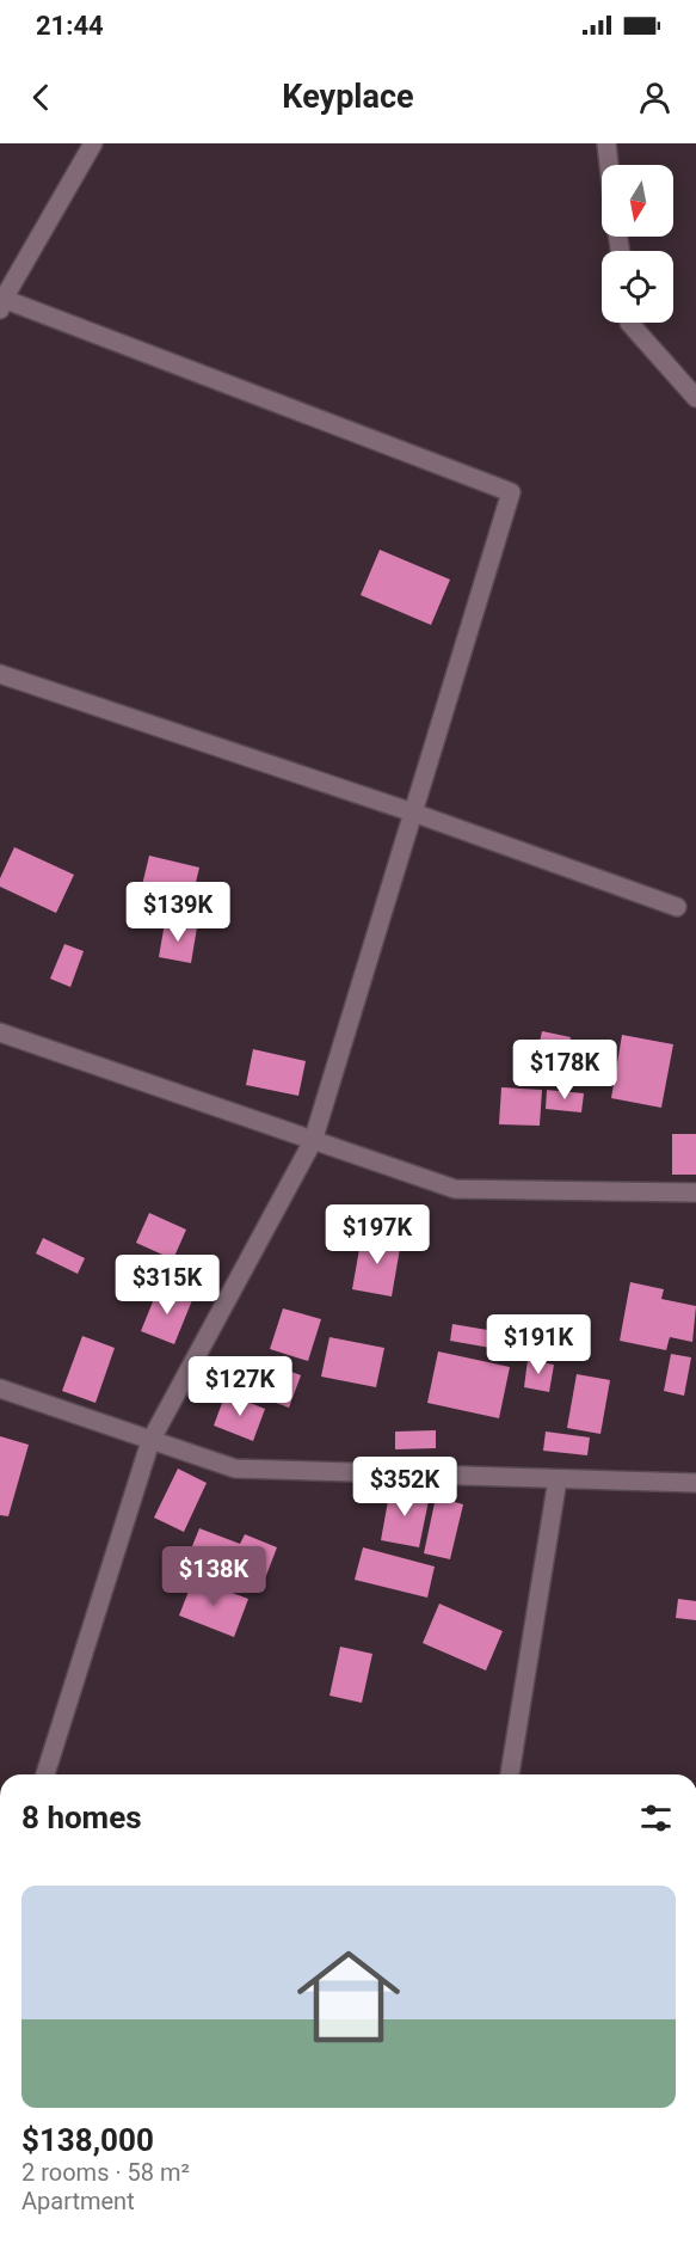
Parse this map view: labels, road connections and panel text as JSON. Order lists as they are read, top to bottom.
{
  "north": "bottom",
  "page": {
    "status": "21:44",
    "header": "Keyplace",
    "price": [
      "$139K",
      "$178K",
      "$197K",
      "$315K",
      "$191K",
      "$127K",
      "$352K",
      "$138K"
    ],
    "heading": "8 homes",
    "list": [
      {
        "name": "$138,000",
        "note": "2 rooms · 58 m² · Apartment"
      }
    ]
  }
}
